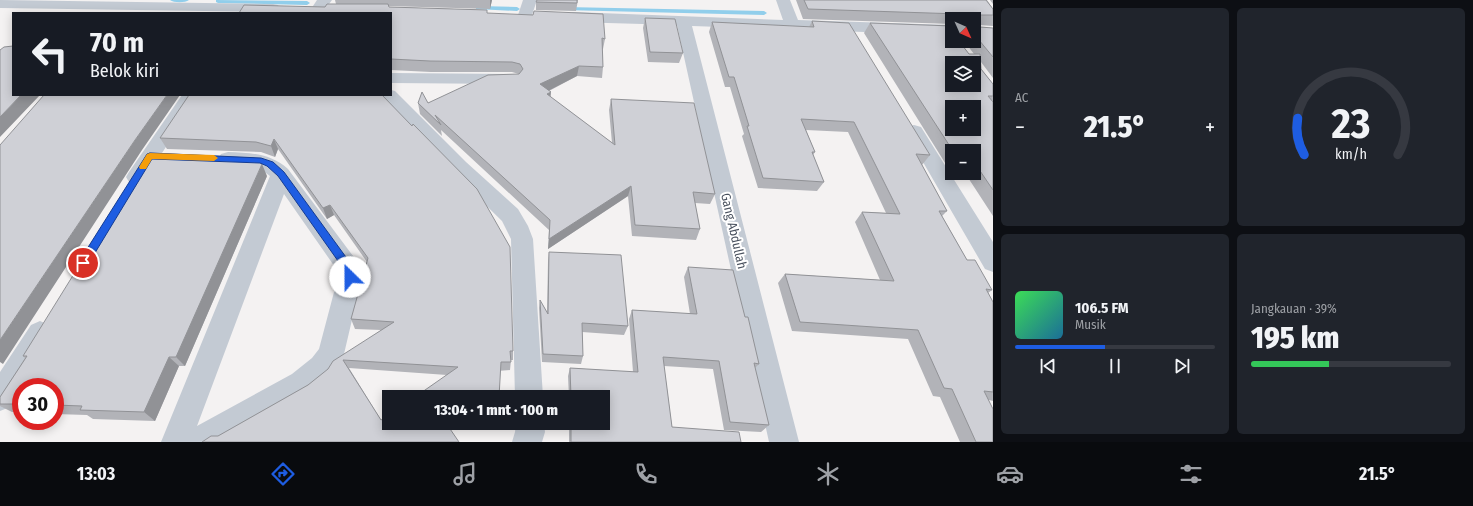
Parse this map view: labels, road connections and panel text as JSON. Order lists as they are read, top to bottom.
{
  "streets": {
    "street": ["Gang Abdullah"]
  },
  "north": "bottom right",
  "page": {
    "tile": [
      "AC",
      ["Jangkauan · 39%", "195 km"]
    ],
    "map_buttons": ["+", "−"],
    "turn": ["70 m", "Belok kiri"],
    "heat": ["−", "21.5°", "+"],
    "song": ["106.5 FM", "Musik"],
    "limit": "30",
    "trip": "13:04 · 1 mnt · 100 m",
    "tabs": ["13:03", "21.5°"],
    "gauge": ["23", "km/h"]
  }
}
